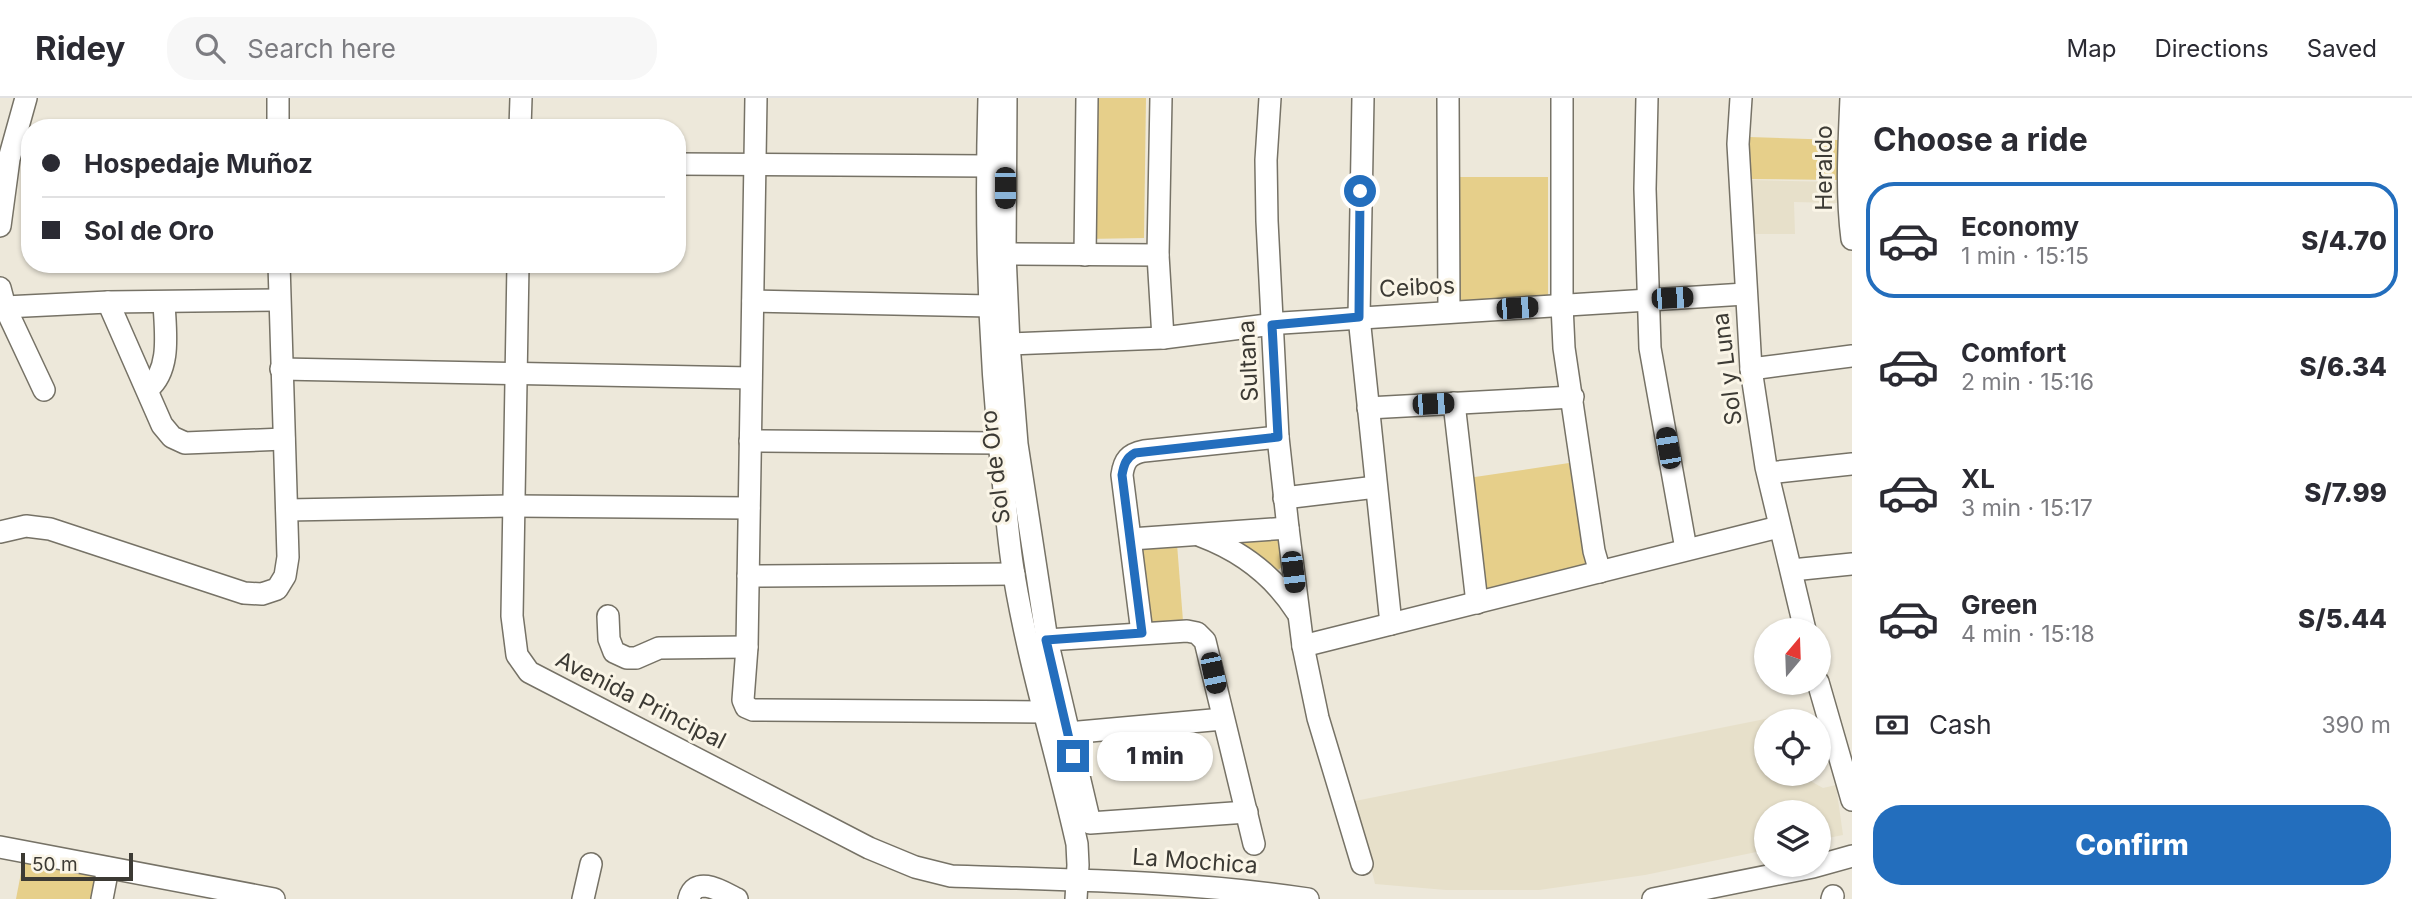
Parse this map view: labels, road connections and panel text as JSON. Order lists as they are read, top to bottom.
{
  "streets": {
    "street": [
      "Heraldo",
      "Ceibos",
      "Sultana",
      "Sol y Luna",
      "Sol de Oro",
      "Avenida Principal",
      "La Mochica"
    ]
  },
  "crossings": [
    ["Ceibos", "Sultana"],
    ["Ceibos", "Sol y Luna"],
    ["Ceibos", "Sol de Oro"],
    ["Avenida Principal", "La Mochica"]
  ],
  "scale_bar": "50 m",
  "north": "top",
  "page": {
    "header": "Ridey",
    "search": "Search here",
    "nav": ["Map", "Directions", "Saved"],
    "heading": "Choose a ride",
    "banner": ["Hospedaje Muñoz", "Sol de Oro"],
    "list": [
      {
        "name": "Economy",
        "note": "1 min · 15:15",
        "value": "S/4.70"
      },
      {
        "name": "Comfort",
        "note": "2 min · 15:16",
        "value": "S/6.34"
      },
      {
        "name": "XL",
        "note": "3 min · 15:17",
        "value": "S/7.99"
      },
      {
        "name": "Green",
        "note": "4 min · 15:18",
        "value": "S/5.44"
      }
    ],
    "pay": ["Cash", "390 m"],
    "bubble": "1 min",
    "buttons": "Confirm",
    "scale": "50 m"
  }
}
